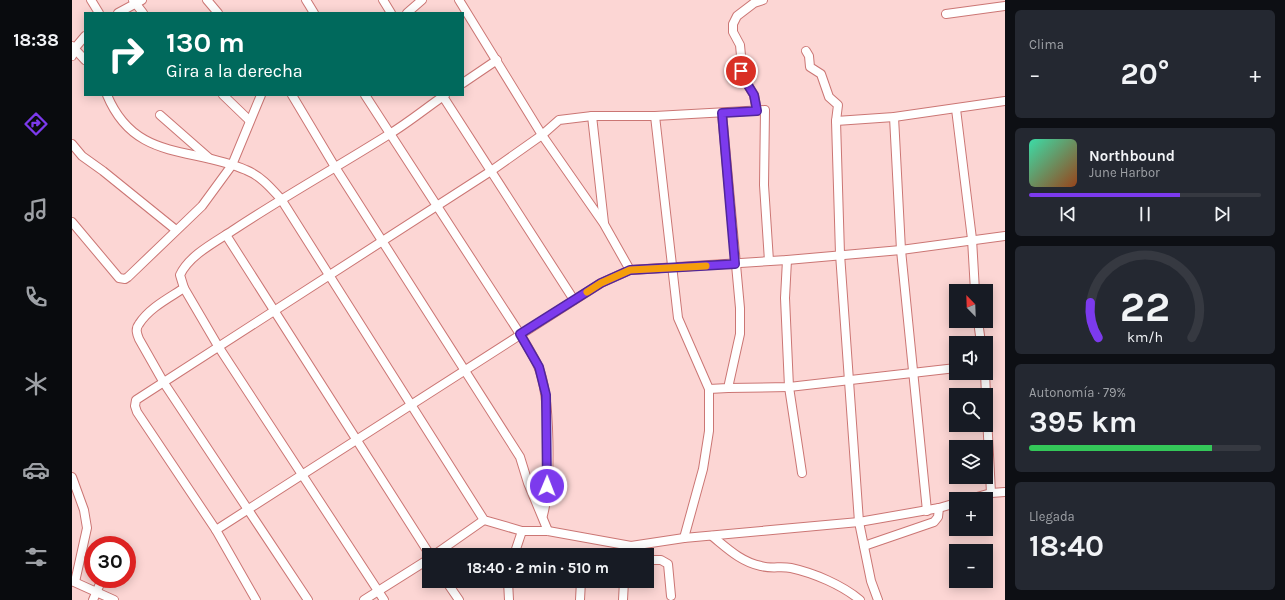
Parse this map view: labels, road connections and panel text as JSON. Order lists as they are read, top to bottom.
{
  "north": "top left",
  "page": {
    "tabs": "18:38",
    "tile": [
      "Clima",
      ["Autonomía · 79%", "395 km"],
      ["Llegada", "18:40"]
    ],
    "turn": ["130 m", "Gira a la derecha"],
    "heat": ["−", "20°", "+"],
    "song": ["Northbound", "June Harbor"],
    "map_buttons": ["+", "−"],
    "limit": "30",
    "trip": "18:40 · 2 min · 510 m",
    "gauge": ["22", "km/h"]
  }
}
